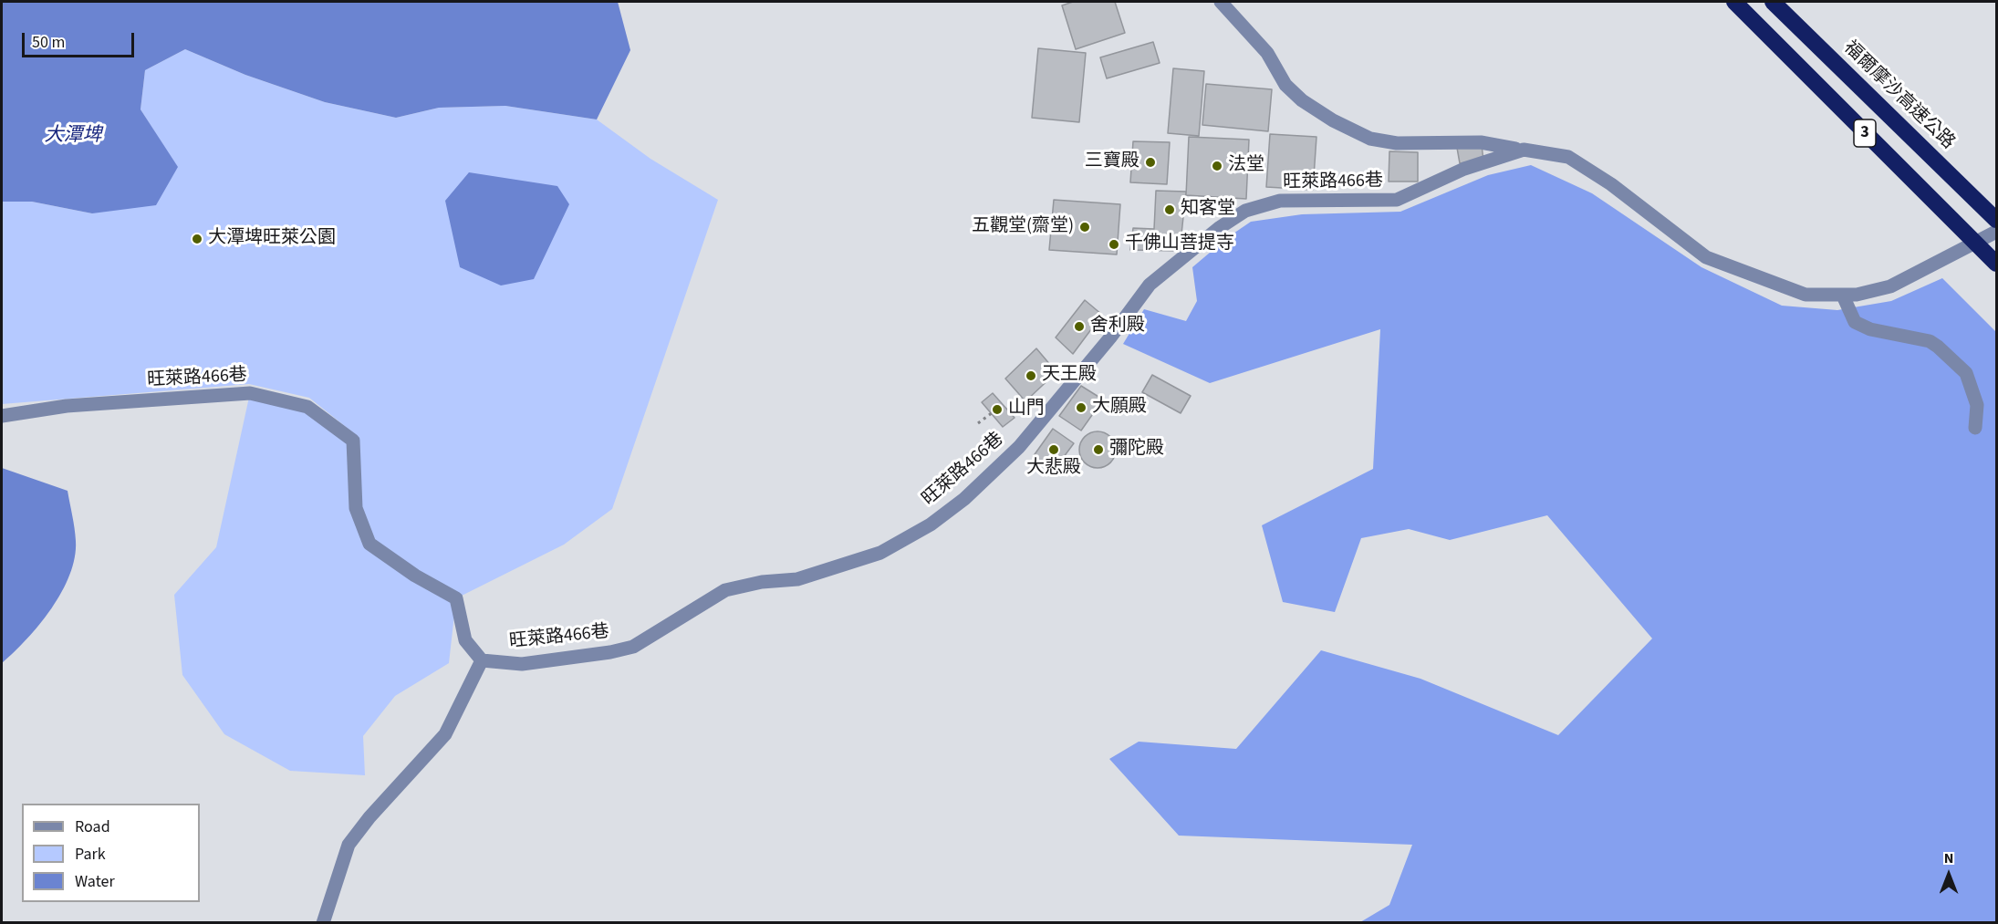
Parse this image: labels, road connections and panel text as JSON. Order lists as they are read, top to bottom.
{
  "streets": {
    "highway": ["福爾摩沙高速公路", "3"],
    "lane": ["旺萊路466巷"]
  },
  "water": ["大潭埤"],
  "places": [
    "三寶殿",
    "法堂",
    "知客堂",
    "五觀堂(齋堂)",
    "大潭埤旺萊公園",
    "千佛山菩提寺",
    "舍利殿",
    "天王殿",
    "大願殿",
    "山門",
    "大悲殿",
    "彌陀殿"
  ],
  "legend": ["Road", "Park", "Water"],
  "scale_bar": "50 m",
  "north": "top"
}
